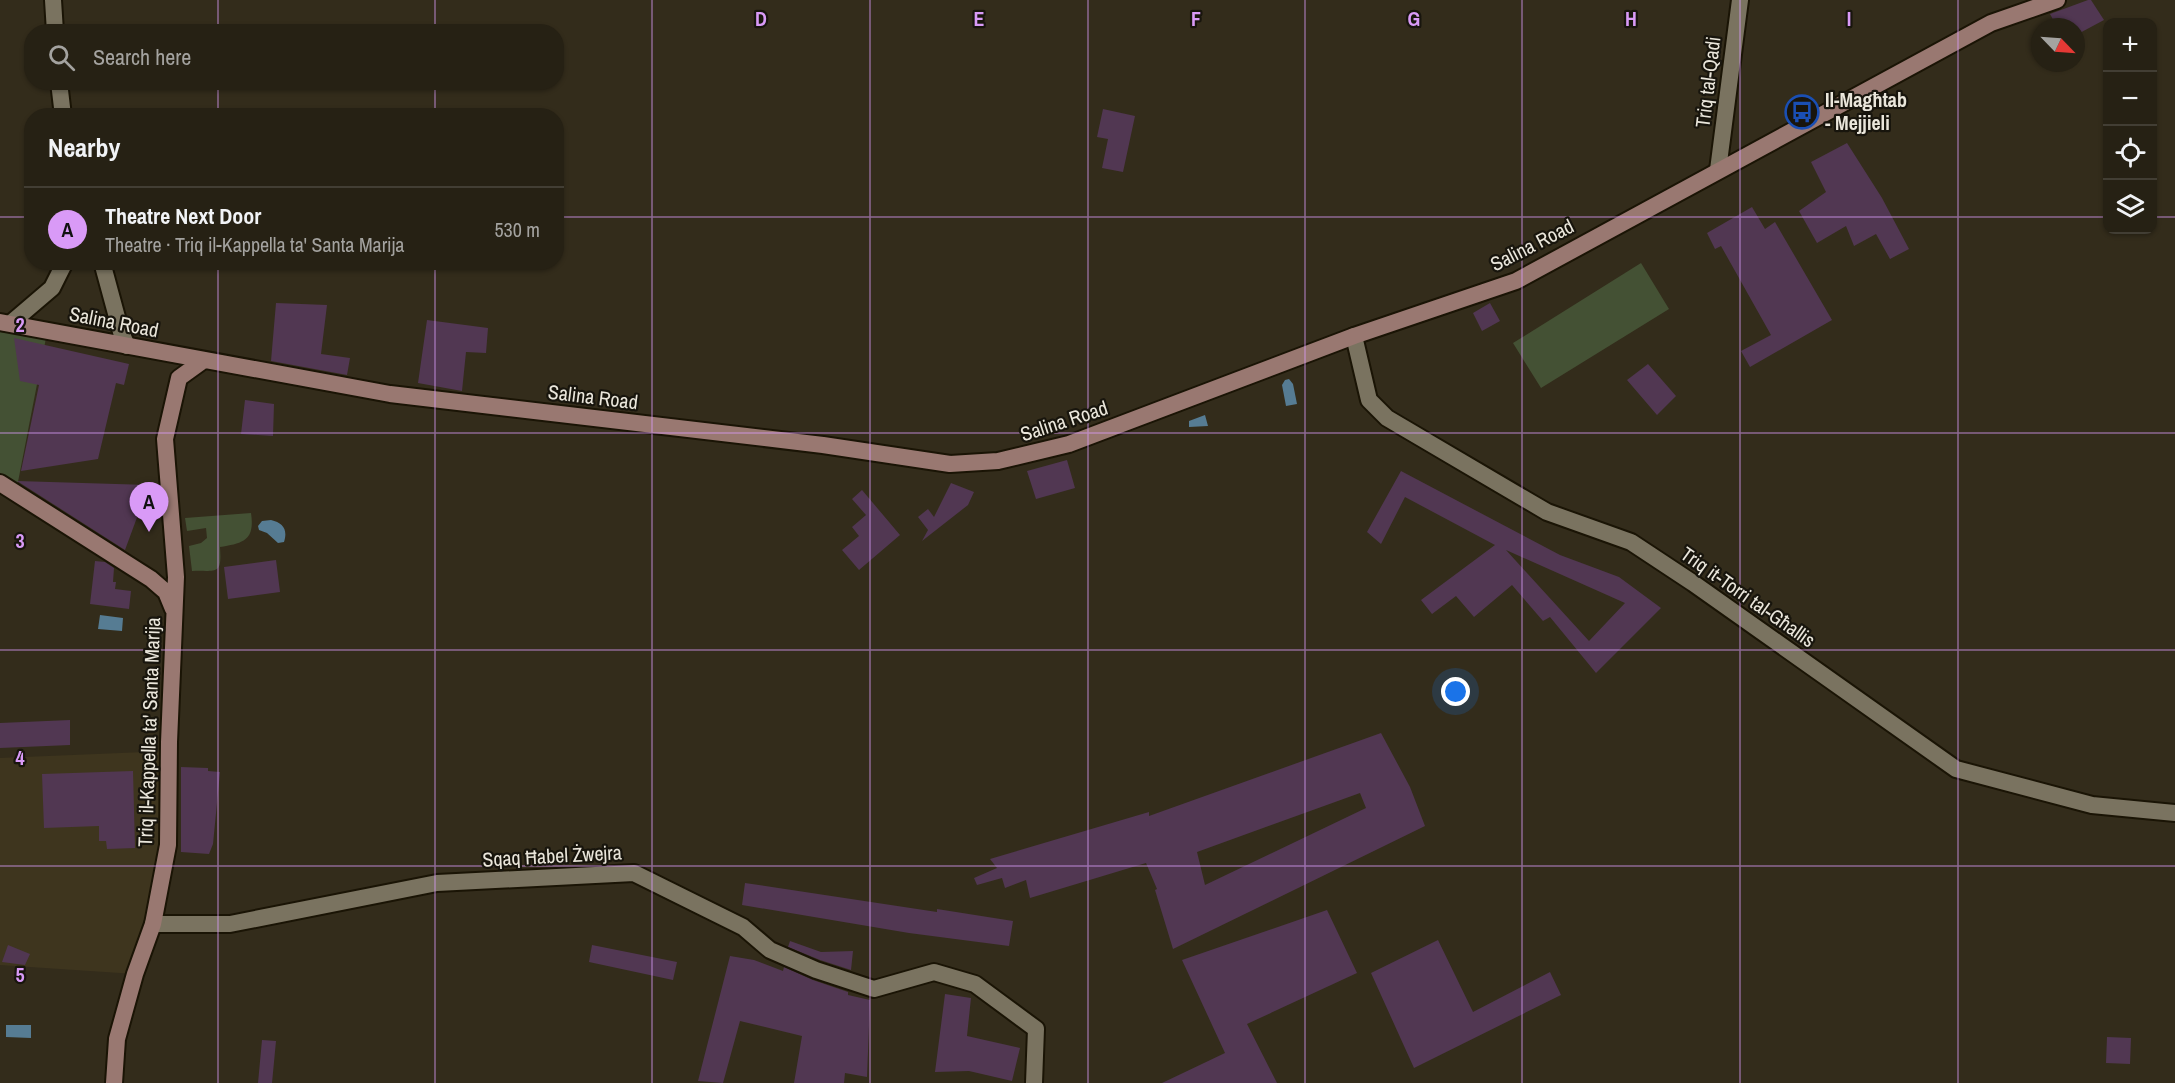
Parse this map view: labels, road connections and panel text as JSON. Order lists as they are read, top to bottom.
{
  "streets": {
    "main road": ["Salina Road", "Triq il-Kappella ta' Santa Marija"],
    "street": ["Triq tal-Qadi", "Triq it-Torri tal-Għallis", "Sqaq Ħabel Żwejra"]
  },
  "crossings": [
    ["Triq tal-Qadi", "Salina Road"],
    ["Salina Road", "Triq it-Torri tal-Għallis"],
    ["Triq il-Kappella ta' Santa Marija", "Sqaq Ħabel Żwejra"]
  ],
  "places": {
    "bus stop": ["Il-Magħtab - Mejjieli"]
  },
  "north": "bottom right",
  "page": {
    "map_buttons": ["+", "−"],
    "search": "Search here",
    "heading": "Nearby",
    "list": [
      {
        "mark": "A",
        "name": "Theatre Next Door",
        "note": "Theatre · Triq il-Kappella ta' Santa Marija",
        "value": "530 m"
      }
    ],
    "pins": "A"
  },
  "grid": {
    "columns": [
      "D",
      "E",
      "F",
      "G",
      "H",
      "I"
    ],
    "rows": [
      "2",
      "3",
      "4",
      "5"
    ]
  }
}
